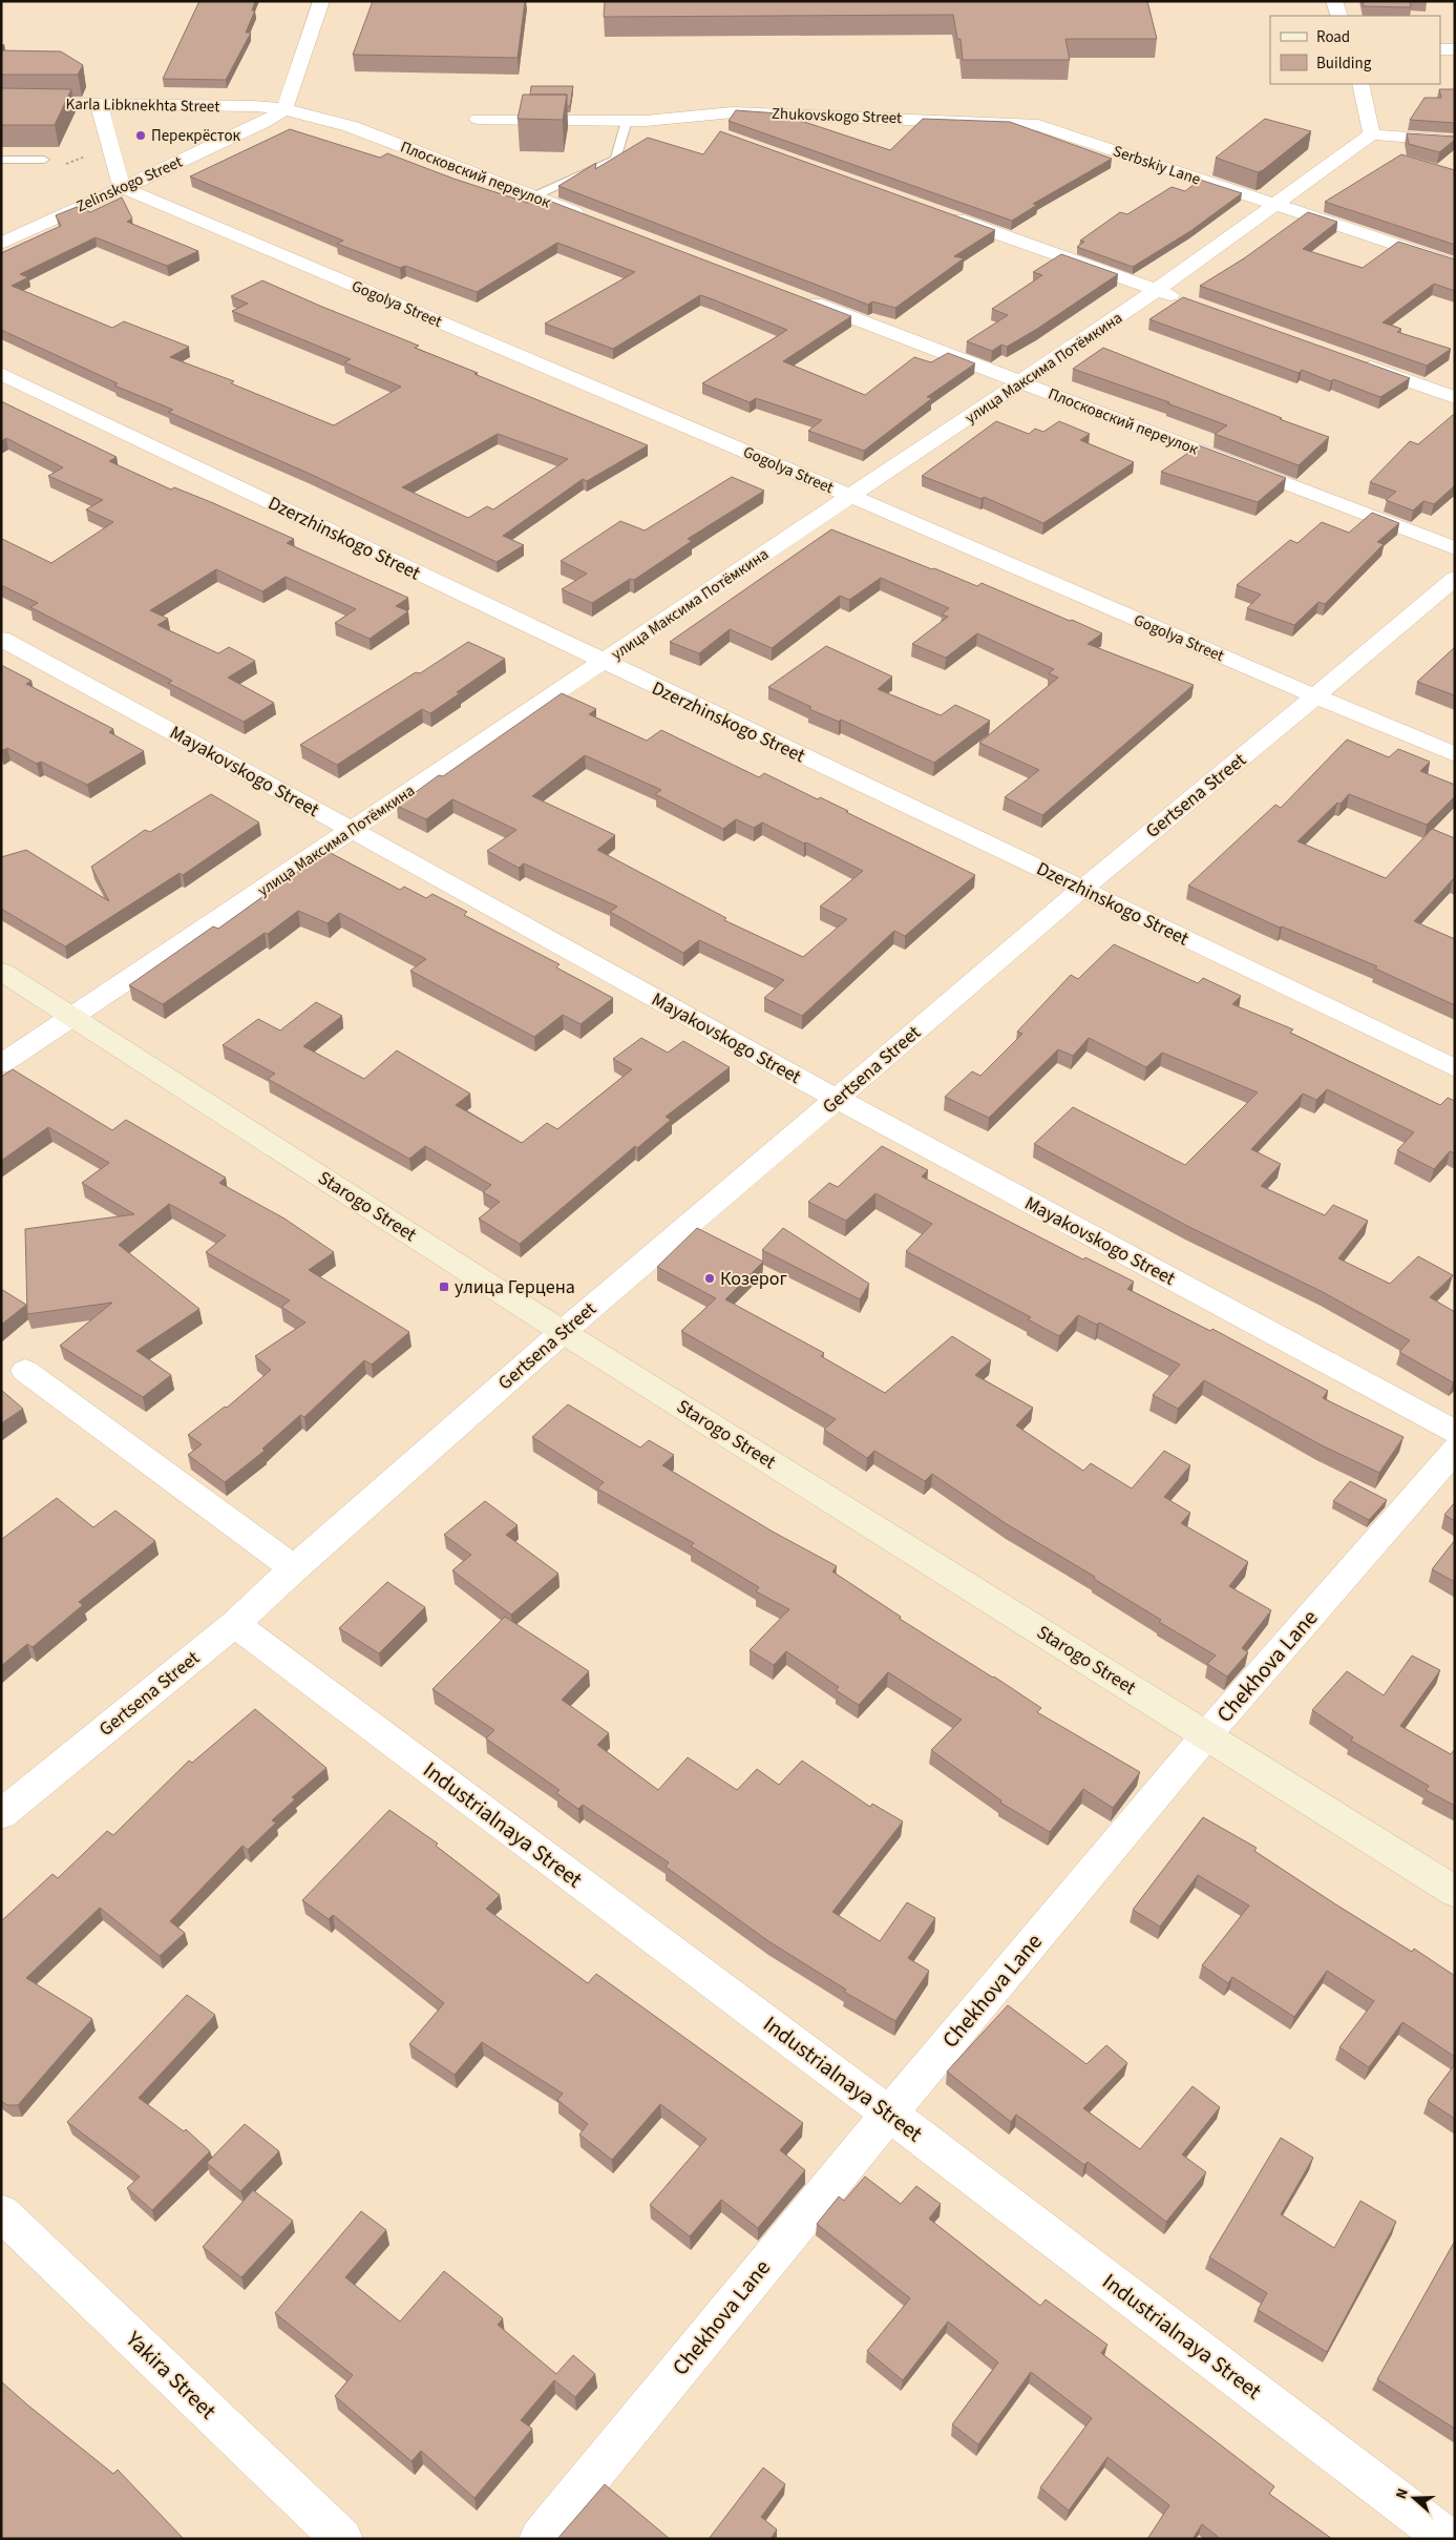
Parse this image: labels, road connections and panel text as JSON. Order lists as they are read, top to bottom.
{
  "streets": {
    "street": [
      "Karla Libknekhta Street",
      "Zhukovskogo Street",
      "Serbskiy Lane",
      "Плосковский переулок",
      "Zelinskogo Street",
      "Gogolya Street",
      "улица Максима Потёмкина",
      "Dzerzhinskogo Street",
      "Mayakovskogo Street",
      "Gertsena Street",
      "Starogo Street",
      "Chekhova Lane",
      "Industrialnaya Street",
      "Yakira Street"
    ]
  },
  "crossings": [
    ["Karla Libknekhta Street", "Плосковский переулок"],
    ["Karla Libknekhta Street", "Zelinskogo Street"],
    ["Zhukovskogo Street", "Serbskiy Lane"],
    ["Serbskiy Lane", "улица Максима Потёмкина"],
    ["Плосковский переулок", "улица Максима Потёмкина"],
    ["Zelinskogo Street", "Gogolya Street"],
    ["Gogolya Street", "улица Максима Потёмкина"],
    ["Gogolya Street", "Gertsena Street"],
    ["улица Максима Потёмкина", "Dzerzhinskogo Street"],
    ["улица Максима Потёмкина", "Mayakovskogo Street"],
    ["улица Максима Потёмкина", "Starogo Street"],
    ["Dzerzhinskogo Street", "Gertsena Street"],
    ["Mayakovskogo Street", "Gertsena Street"],
    ["Gertsena Street", "Starogo Street"],
    ["Gertsena Street", "Industrialnaya Street"],
    ["Starogo Street", "Chekhova Lane"],
    ["Chekhova Lane", "Industrialnaya Street"]
  ],
  "places": {
    "other": ["Перекрёсток", "Козерог"],
    "transit": ["улица Герцена"]
  },
  "legend": ["Road", "Building"],
  "north": "left"
}
